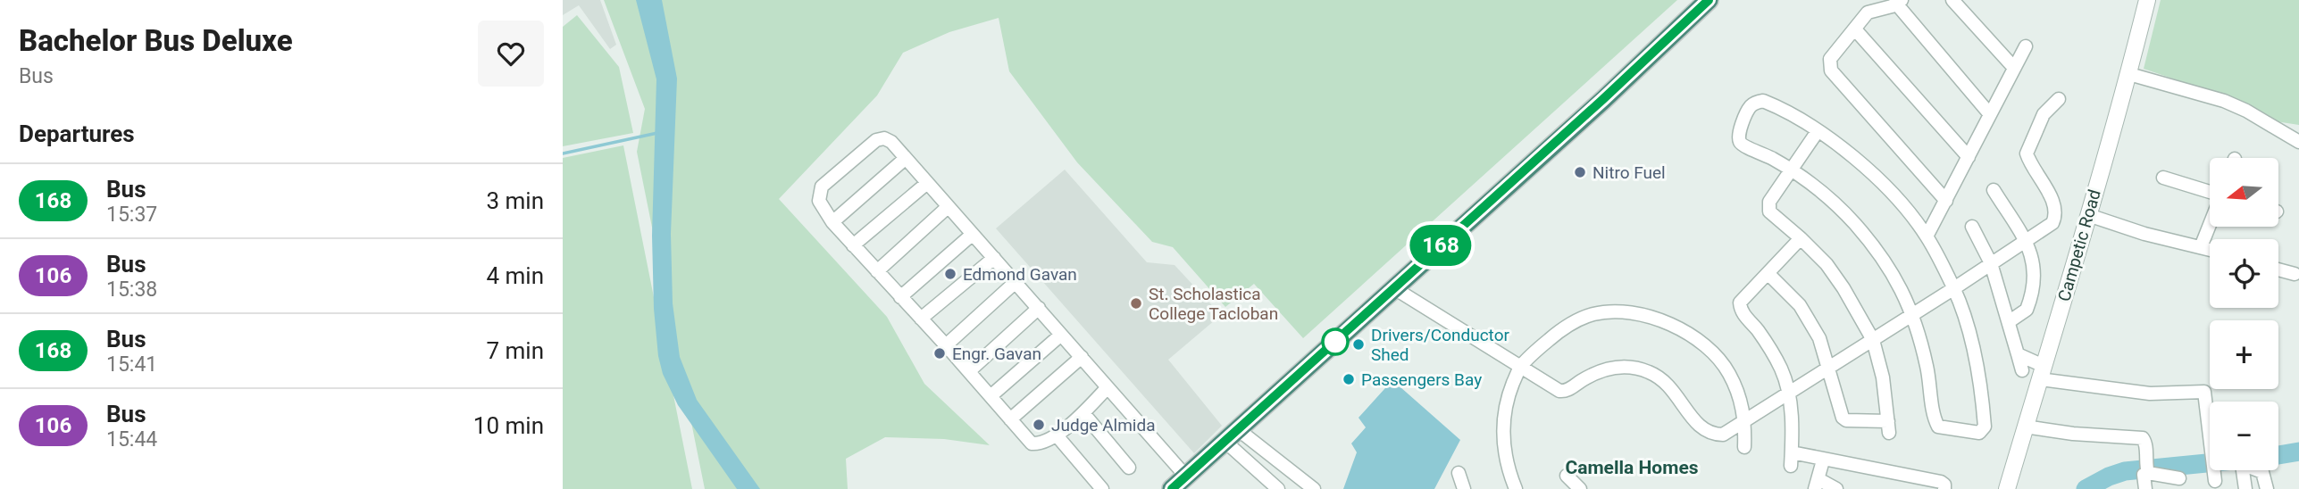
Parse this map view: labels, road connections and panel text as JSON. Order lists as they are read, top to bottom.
{
  "streets": {
    "street": ["Campetic Road"]
  },
  "districts": ["Camella Homes"],
  "places": [
    "Nitro Fuel",
    "Edmond Gavan",
    "St. Scholastica College Tacloban",
    "Drivers/Conductor Shed",
    "Engr. Gavan",
    "Passengers Bay",
    "Judge Almida"
  ],
  "lines": ["bus line 168"],
  "north": "left",
  "page": {
    "heading": [
      ["Bachelor Bus Deluxe", "Bus"],
      "Departures"
    ],
    "on_map": "168",
    "map_buttons": ["+", "−"],
    "list": [
      {
        "mark": "168",
        "name": "Bus",
        "note": "15:37",
        "value": "3 min"
      },
      {
        "mark": "106",
        "name": "Bus",
        "note": "15:38",
        "value": "4 min"
      },
      {
        "mark": "168",
        "name": "Bus",
        "note": "15:41",
        "value": "7 min"
      },
      {
        "mark": "106",
        "name": "Bus",
        "note": "15:44",
        "value": "10 min"
      }
    ]
  }
}
